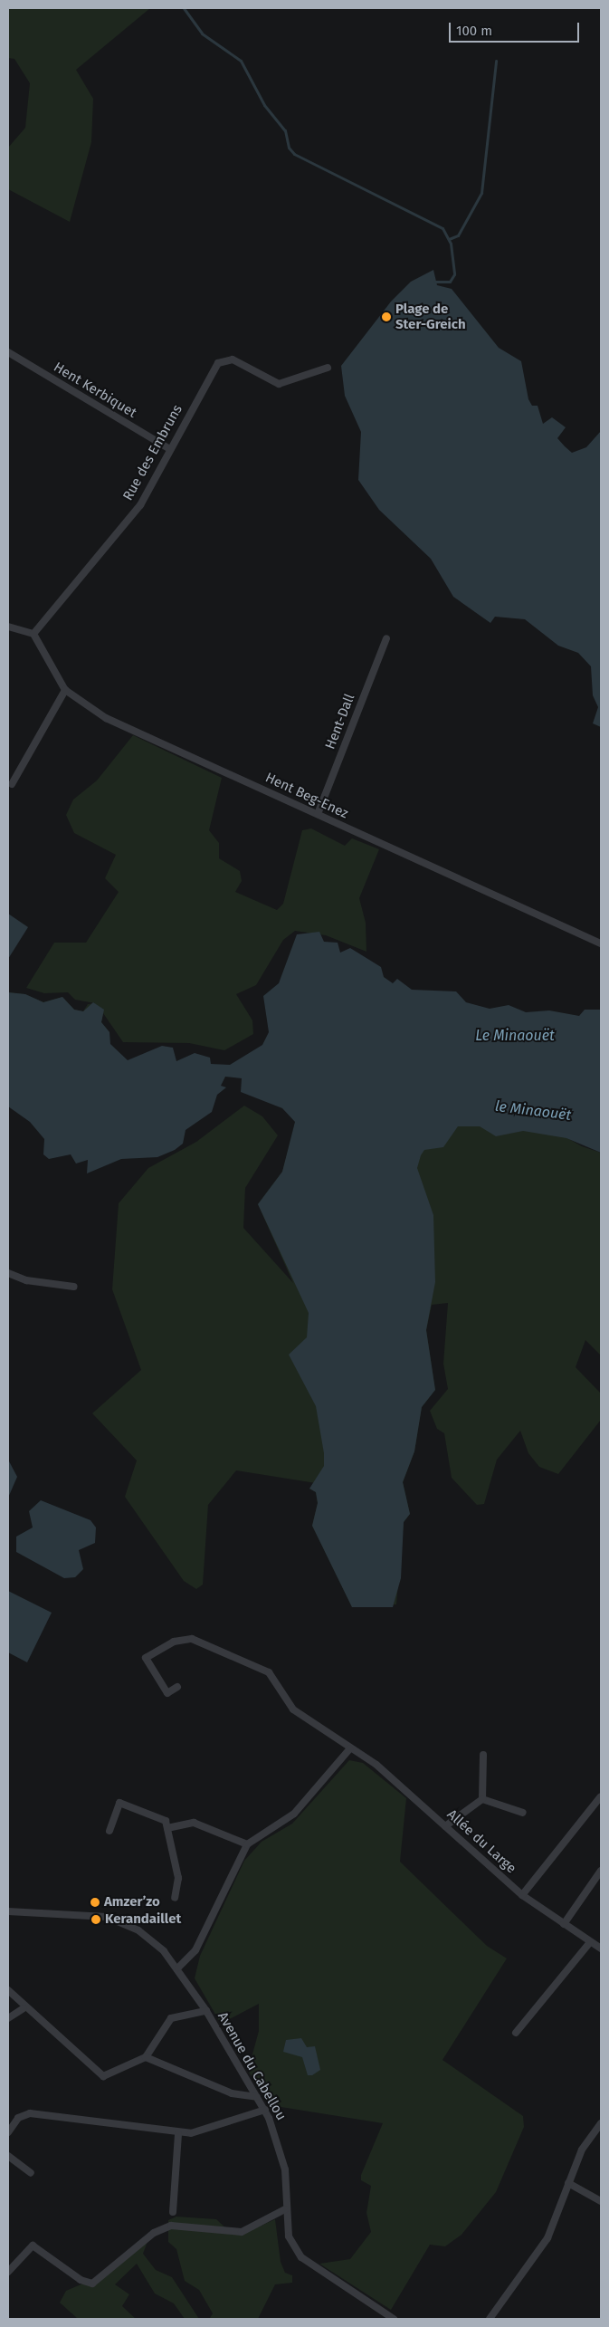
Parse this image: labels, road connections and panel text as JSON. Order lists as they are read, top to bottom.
{
  "streets": {
    "street": [
      "Hent Kerbiquet",
      "Rue des Embruns",
      "Hent-Dall",
      "Hent Beg-Enez",
      "Allée du Large",
      "Avenue du Cabellou"
    ]
  },
  "crossings": [
    ["Hent Kerbiquet", "Rue des Embruns"],
    ["Rue des Embruns", "Hent Beg-Enez"],
    ["Hent-Dall", "Hent Beg-Enez"]
  ],
  "water": ["Le Minaouët", "le Minaouët"],
  "places": ["Plage de Ster-Greich", "Amzer’zo", "Kerandaillet"],
  "scale_bar": "100 m"
}
